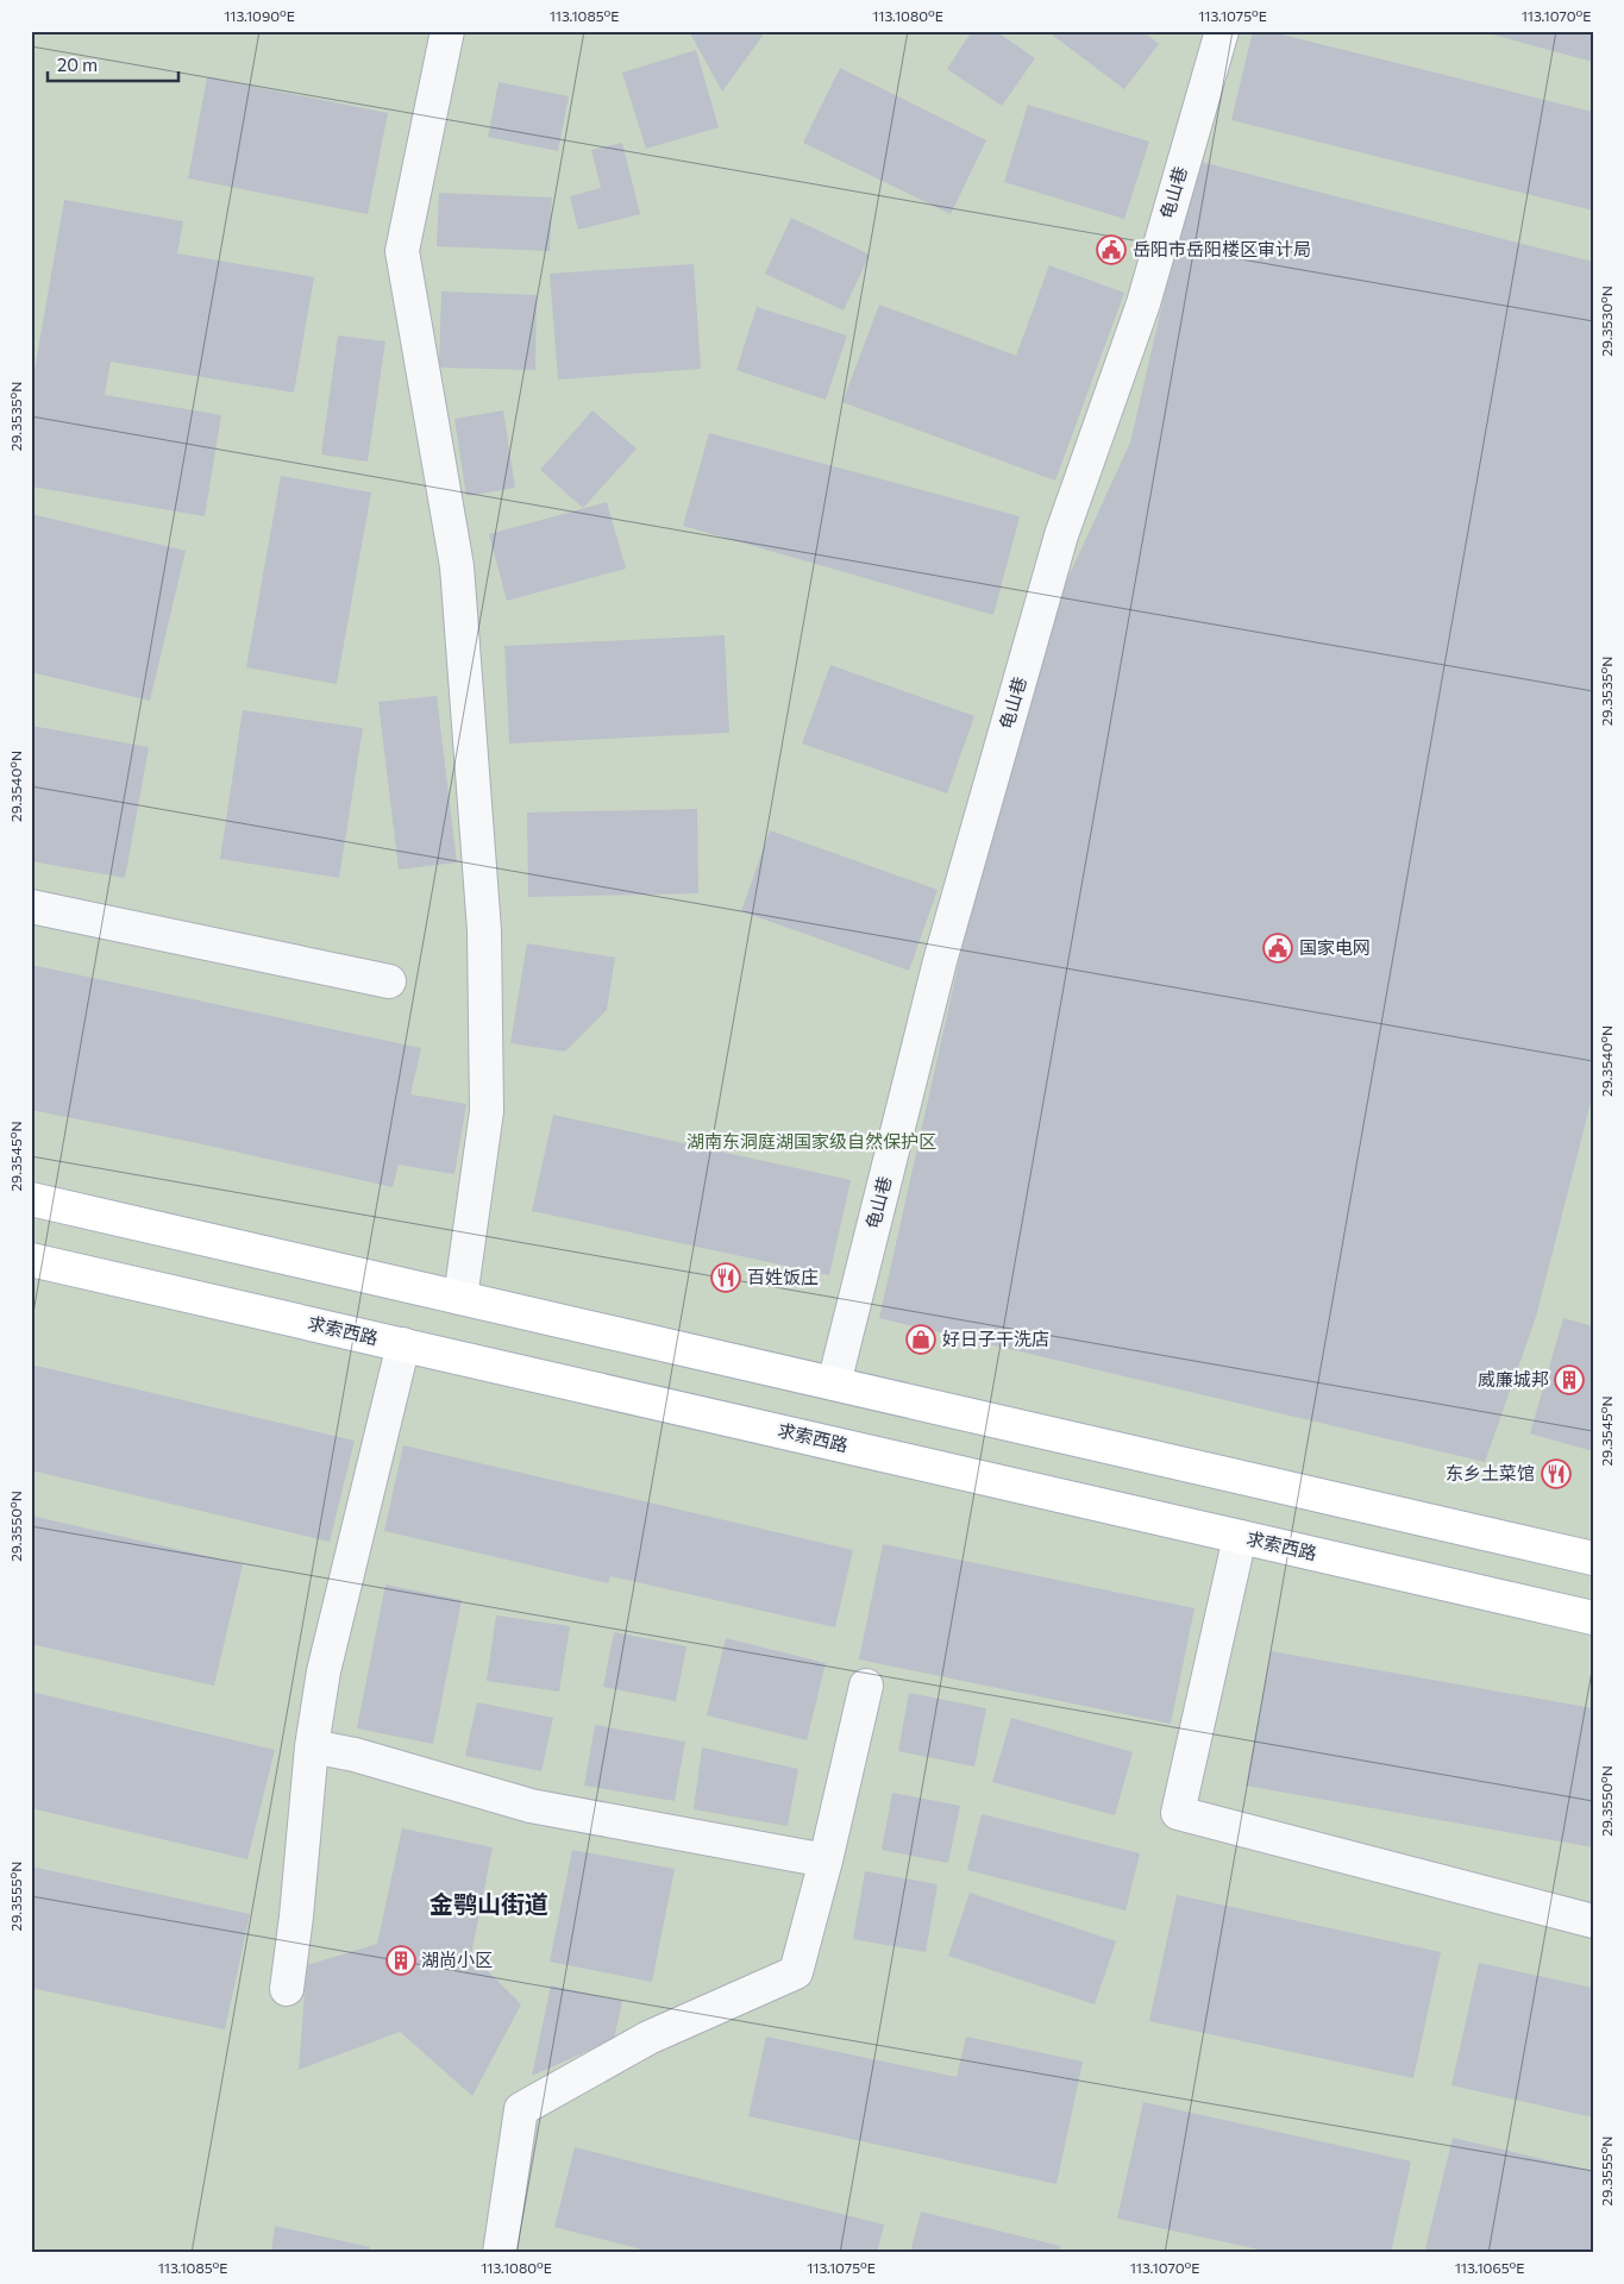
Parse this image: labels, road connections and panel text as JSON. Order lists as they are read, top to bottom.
{
  "streets": {
    "main road": ["求索西路"],
    "street": ["龟山巷"]
  },
  "districts": ["金鹗山街道"],
  "parks": ["湖南东洞庭湖国家级自然保护区"],
  "places": {
    "public building": ["岳阳市岳阳楼区审计局", "国家电网"],
    "restaurant": ["百姓饭庄", "东乡土菜馆"],
    "shop": ["好日子干洗店"],
    "building": ["威廉城邦", "湖尚小区"]
  },
  "scale_bar": "20 m",
  "coordinates": [
    "113.1090°E",
    "113.1085°E",
    "113.1080°E",
    "113.1075°E",
    "113.1070°E",
    "29.3530°N",
    "29.3535°N",
    "29.3540°N",
    "29.3545°N",
    "29.3550°N",
    "29.3555°N",
    "113.1065°E"
  ]
}
